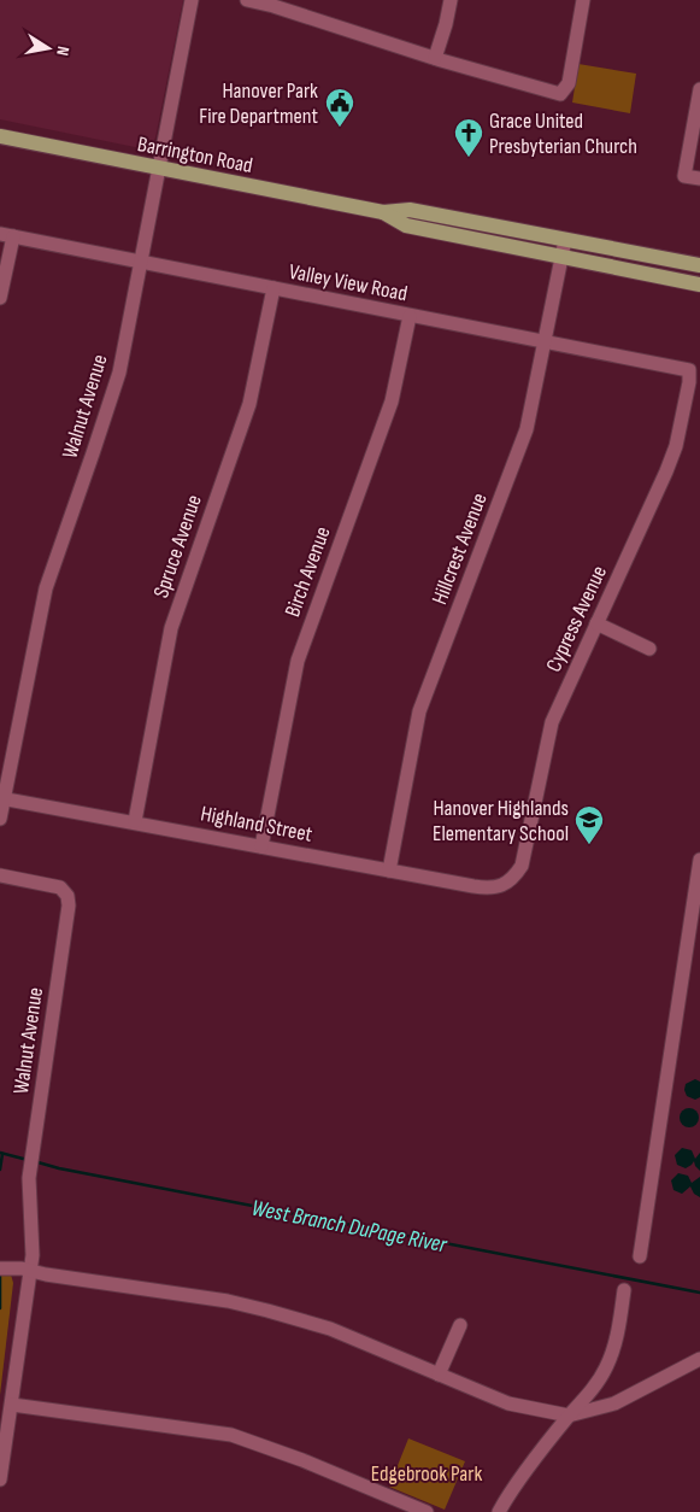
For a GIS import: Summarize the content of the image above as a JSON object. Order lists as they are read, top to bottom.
{
  "streets": {
    "main road": ["Barrington Road"],
    "street": [
      "Valley View Road",
      "Walnut Avenue",
      "Spruce Avenue",
      "Hillcrest Avenue",
      "Birch Avenue",
      "Cypress Avenue",
      "Highland Street"
    ]
  },
  "crossings": [
    ["Barrington Road", "Walnut Avenue"],
    ["Barrington Road", "Hillcrest Avenue"],
    ["Valley View Road", "Walnut Avenue"],
    ["Valley View Road", "Spruce Avenue"],
    ["Valley View Road", "Hillcrest Avenue"],
    ["Valley View Road", "Birch Avenue"],
    ["Valley View Road", "Cypress Avenue"],
    ["Walnut Avenue", "Highland Street"],
    ["Spruce Avenue", "Highland Street"],
    ["Hillcrest Avenue", "Highland Street"],
    ["Birch Avenue", "Highland Street"],
    ["Cypress Avenue", "Highland Street"]
  ],
  "water": ["West Branch DuPage River"],
  "parks": ["Edgebrook Park"],
  "places": {
    "public building": ["Hanover Park Fire Department"],
    "church": ["Grace United Presbyterian Church"],
    "school or university": ["Hanover Highlands Elementary School"]
  },
  "north": "right"
}
